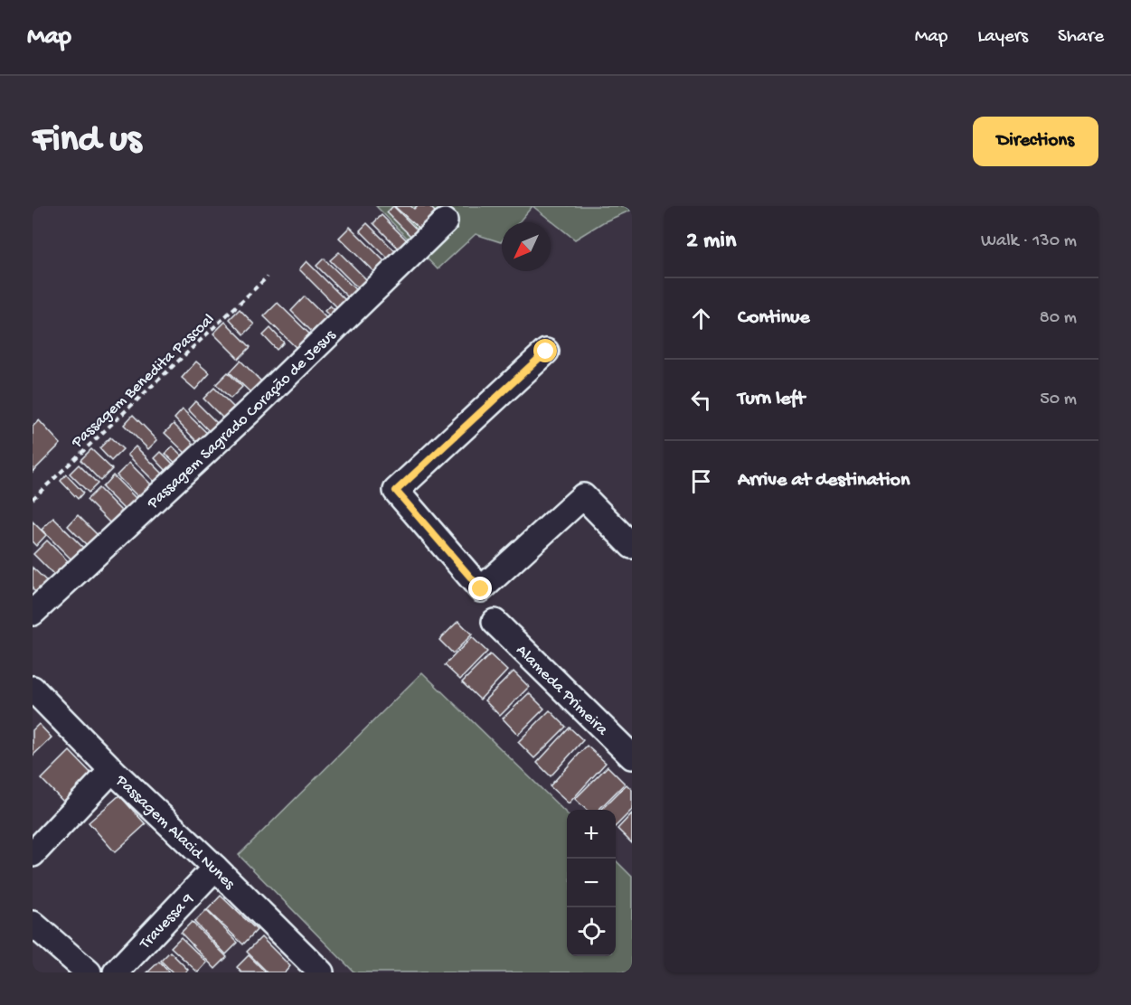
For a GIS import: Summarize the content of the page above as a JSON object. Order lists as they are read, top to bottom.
{
  "streets": {
    "street": [
      "Passagem Sagrado Coração de Jesus",
      "Alameda Primeira",
      "Passagem Alacid Nunes",
      "Travessa 9"
    ],
    "path": ["Passagem Benedita Pascoal"]
  },
  "crossings": [
    ["Passagem Alacid Nunes", "Travessa 9"]
  ],
  "north": "bottom left",
  "page": {
    "header": "Map",
    "nav": ["Map", "Layers", "Share"],
    "buttons": "Directions",
    "title": "Find us",
    "heading": ["2 min", "Walk · 130 m"],
    "list": [
      ["Continue", "80 m"],
      ["Turn left", "50 m"],
      "Arrive at destination"
    ],
    "map_buttons": ["+", "−"]
  }
}
